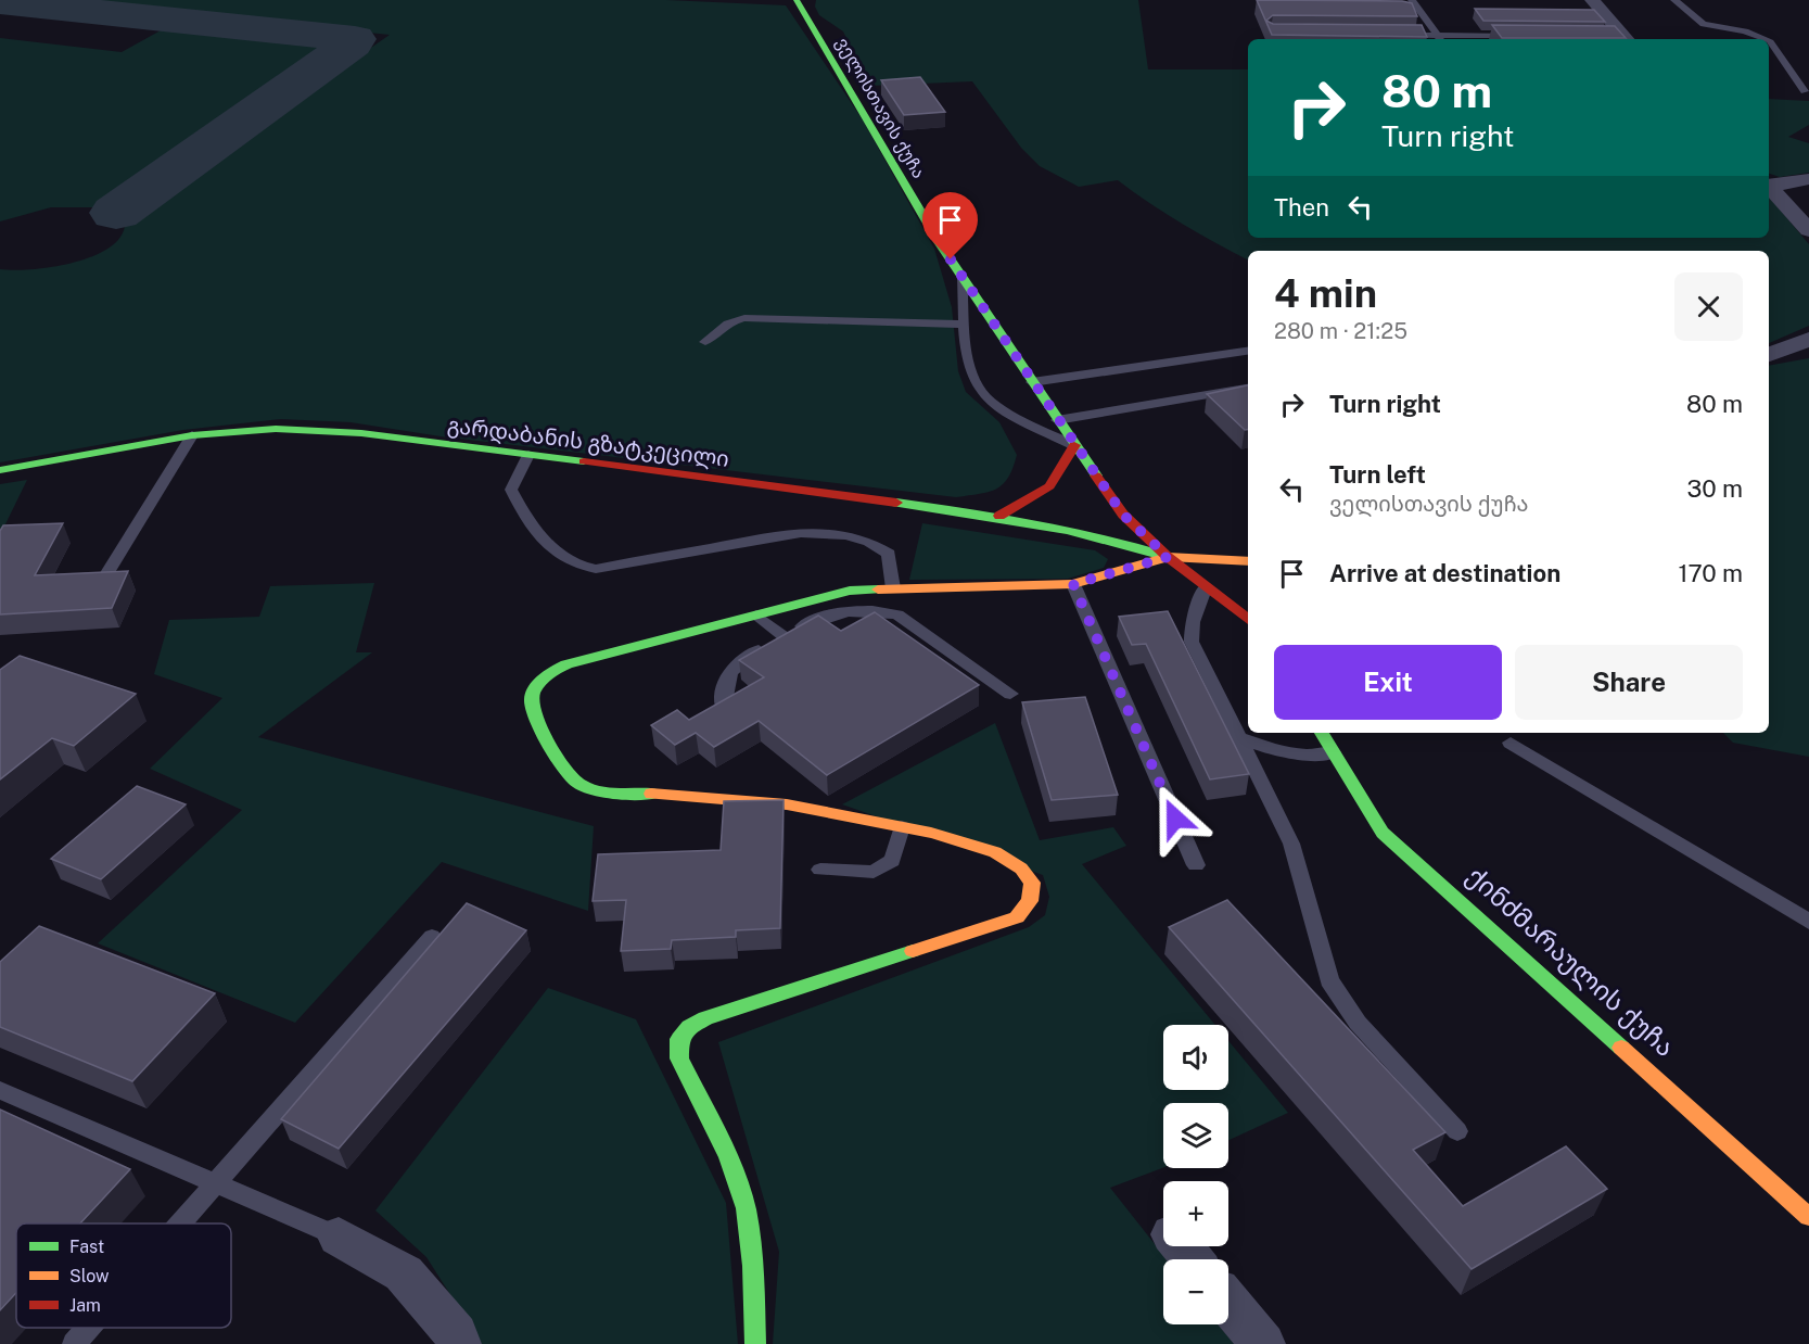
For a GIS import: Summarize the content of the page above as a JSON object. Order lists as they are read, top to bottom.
{
  "streets": {
    "street": ["ველისთავის ქუჩა", "გარდაბანის გზატკეცილი", "ქინძმარაულის ქუჩა"]
  },
  "crossings": [
    ["ველისთავის ქუჩა", "გარდაბანის გზატკეცილი"]
  ],
  "legend": ["Fast", "Slow", "Jam"],
  "page": {
    "turn": ["80 m", "Turn right"],
    "then": "Then",
    "heading": ["4 min", "280 m · 21:25"],
    "list": [
      {
        "name": "Turn right",
        "value": "80 m"
      },
      {
        "name": "Turn left",
        "note": "ველისთავის ქუჩა",
        "value": "30 m"
      },
      {
        "name": "Arrive at destination",
        "value": "170 m"
      }
    ],
    "buttons": ["Exit", "Share"],
    "map_buttons": ["+", "−"]
  }
}
